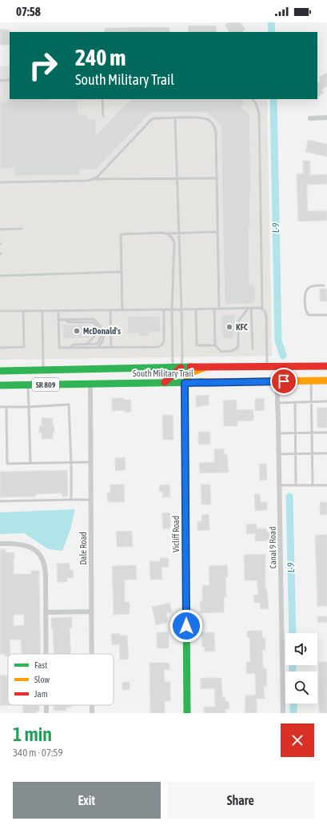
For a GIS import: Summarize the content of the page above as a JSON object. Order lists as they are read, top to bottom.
{
  "streets": {
    "main road": ["South Military Trail", "SR 809", "Vicliff Road"],
    "street": ["Canal 9 Road", "Dale Road"]
  },
  "crossings": [
    ["South Military Trail", "Vicliff Road"],
    ["South Military Trail", "Canal 9 Road"],
    ["South Military Trail", "Dale Road"]
  ],
  "water": ["L-9"],
  "places": ["KFC", "McDonald's"],
  "legend": ["Fast", "Slow", "Jam"],
  "page": {
    "status": "07:58",
    "turn": ["240 m", "South Military Trail"],
    "heading": ["1 min", "340 m · 07:59"],
    "buttons": ["Exit", "Share"]
  }
}
